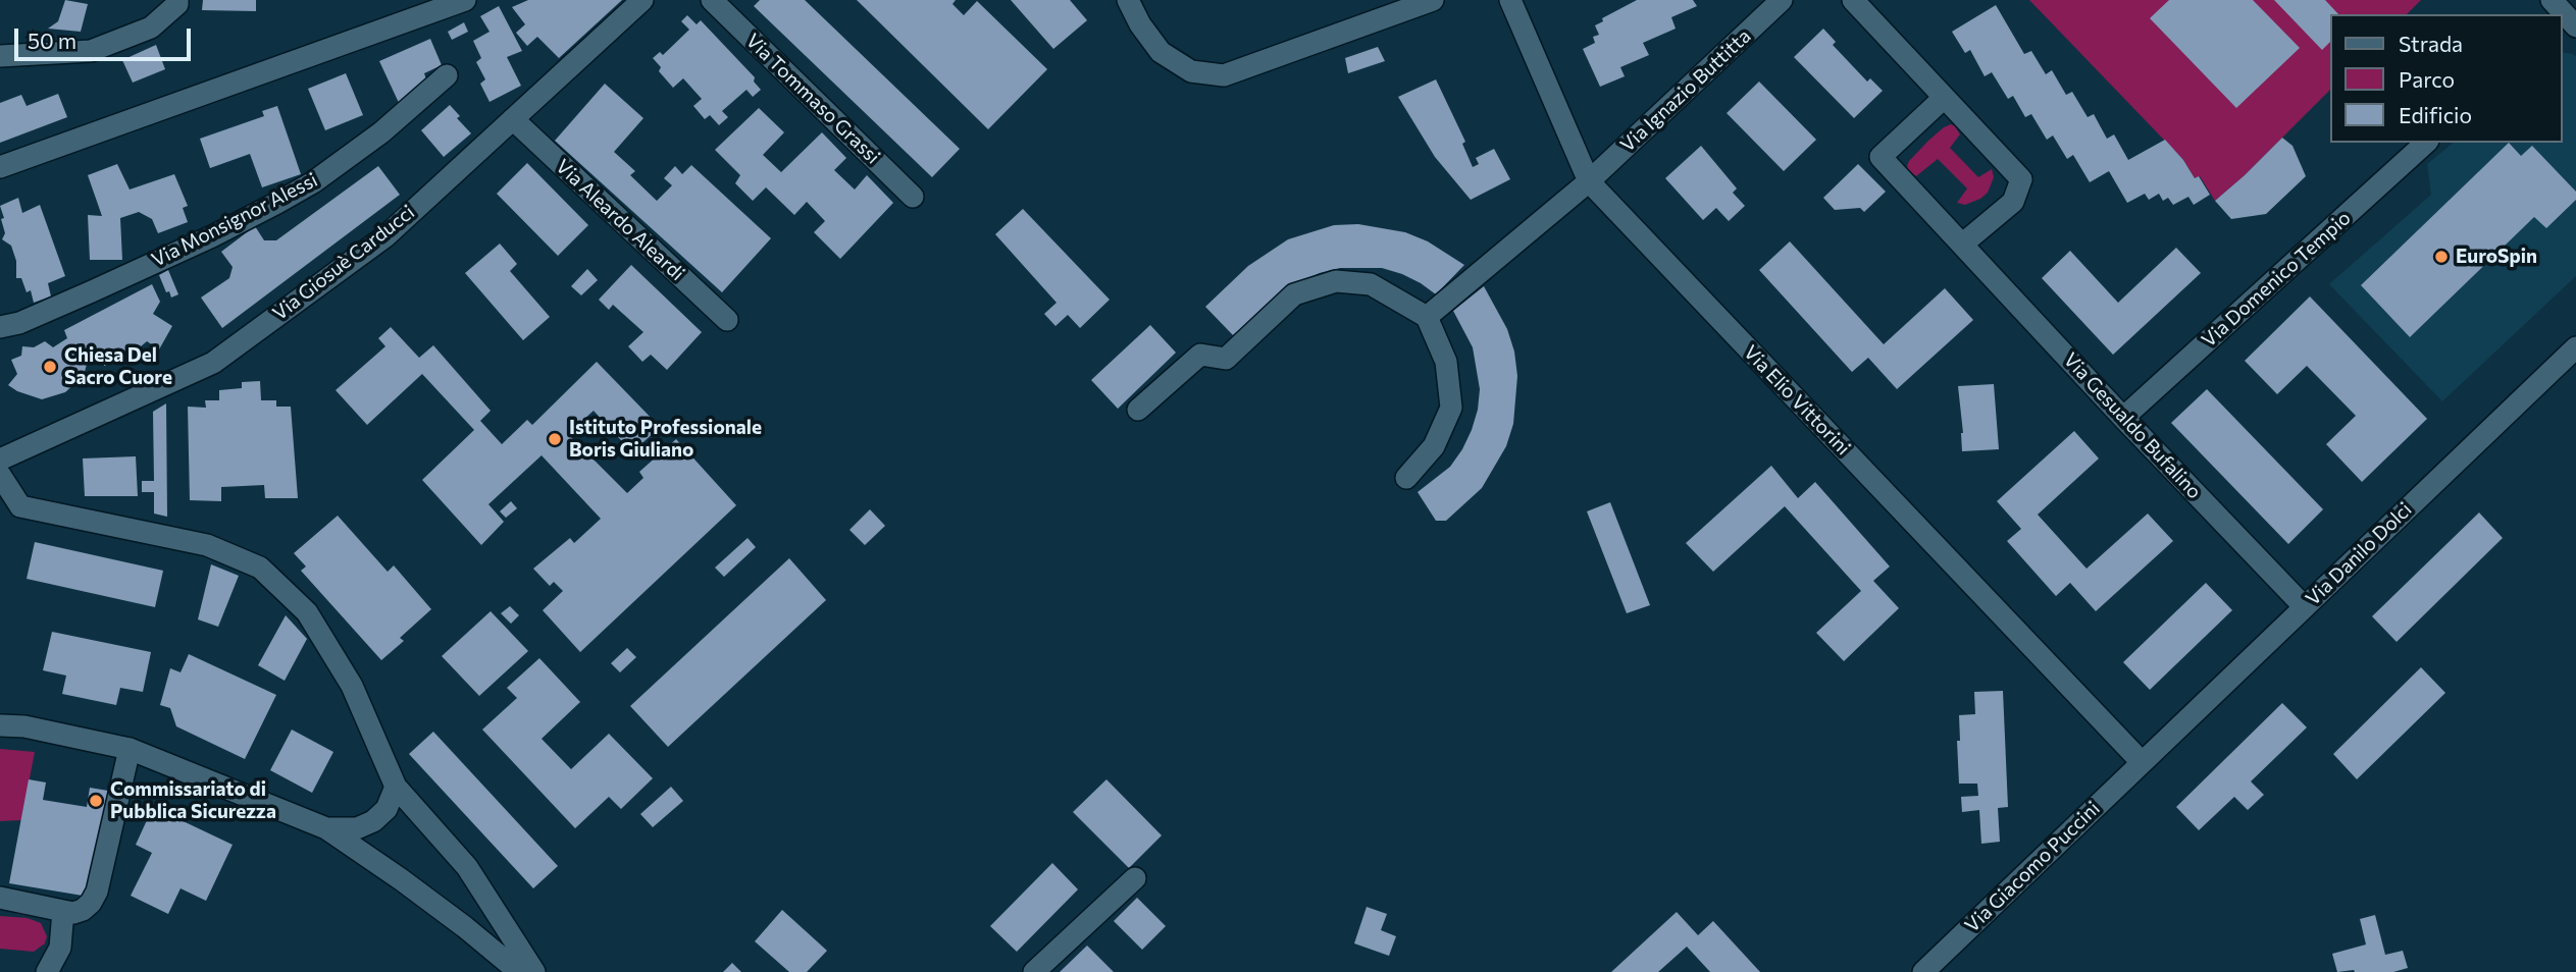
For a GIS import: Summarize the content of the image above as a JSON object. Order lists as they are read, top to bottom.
{
  "streets": {
    "street": [
      "Via Ignazio Buttitta",
      "Via Tommaso Grassi",
      "Via Monsignor Alessi",
      "Via Aleardo Aleardi",
      "Via Giosuè Carducci",
      "Via Domenico Tempio",
      "Via Elio Vittorini",
      "Via Gesualdo Bufalino",
      "Via Danilo Dolci",
      "Via Giacomo Puccini"
    ]
  },
  "crossings": [
    ["Via Ignazio Buttitta", "Via Elio Vittorini"],
    ["Via Aleardo Aleardi", "Via Giosuè Carducci"],
    ["Via Domenico Tempio", "Via Gesualdo Bufalino"],
    ["Via Elio Vittorini", "Via Danilo Dolci"],
    ["Via Elio Vittorini", "Via Giacomo Puccini"],
    ["Via Gesualdo Bufalino", "Via Danilo Dolci"],
    ["Via Danilo Dolci", "Via Giacomo Puccini"]
  ],
  "places": [
    "EuroSpin",
    "Chiesa Del Sacro Cuore",
    "Istituto Professionale Boris Giuliano",
    "Commissariato di Pubblica Sicurezza"
  ],
  "legend": ["Strada", "Parco", "Edificio"],
  "scale_bar": "50 m"
}
